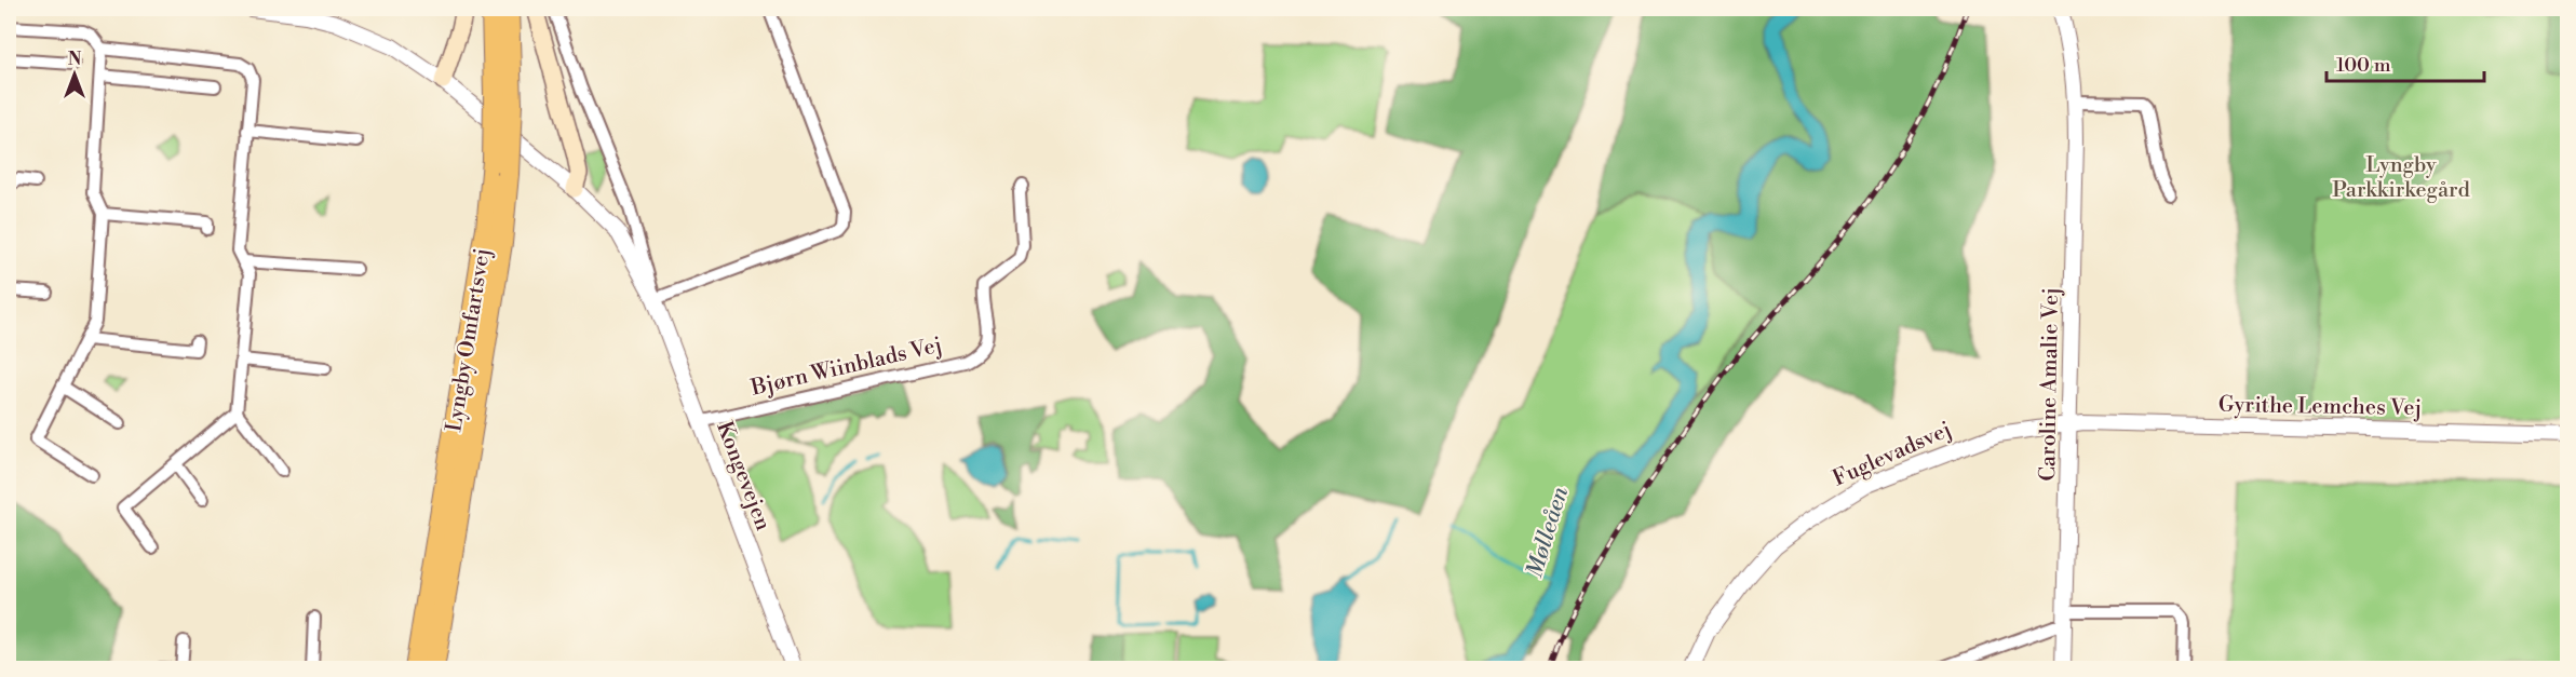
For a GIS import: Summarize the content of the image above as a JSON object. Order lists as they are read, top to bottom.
{
  "streets": {
    "highway": ["Lyngby Omfartsvej"],
    "street": [
      "Bjørn Wiinblads Vej",
      "Caroline Amalie Vej",
      "Gyrithe Lemches Vej",
      "Fuglevadsvej",
      "Kongevejen"
    ]
  },
  "crossings": [
    ["Bjørn Wiinblads Vej", "Kongevejen"],
    ["Caroline Amalie Vej", "Gyrithe Lemches Vej"],
    ["Caroline Amalie Vej", "Fuglevadsvej"],
    ["Gyrithe Lemches Vej", "Fuglevadsvej"]
  ],
  "water": ["Mølleåen"],
  "parks": ["Lyngby Parkkirkegård"],
  "scale_bar": "100 m",
  "north": "top"
}
